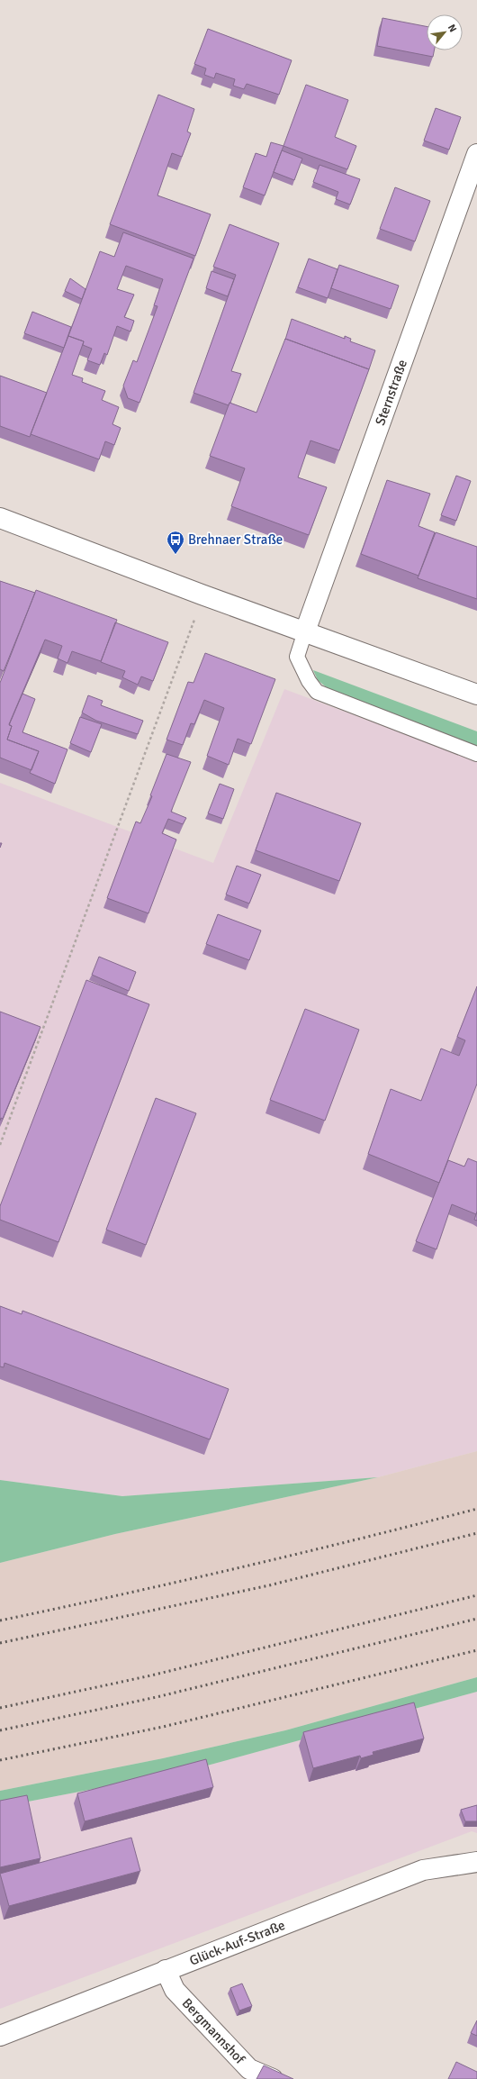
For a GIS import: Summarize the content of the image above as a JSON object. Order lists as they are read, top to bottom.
{
  "streets": {
    "street": ["Sternstraße", "Glück-Auf-Straße", "Bergmannshof"]
  },
  "crossings": [
    ["Glück-Auf-Straße", "Bergmannshof"]
  ],
  "places": {
    "bus stop": ["Brehnaer Straße"]
  },
  "north": "top right"
}
